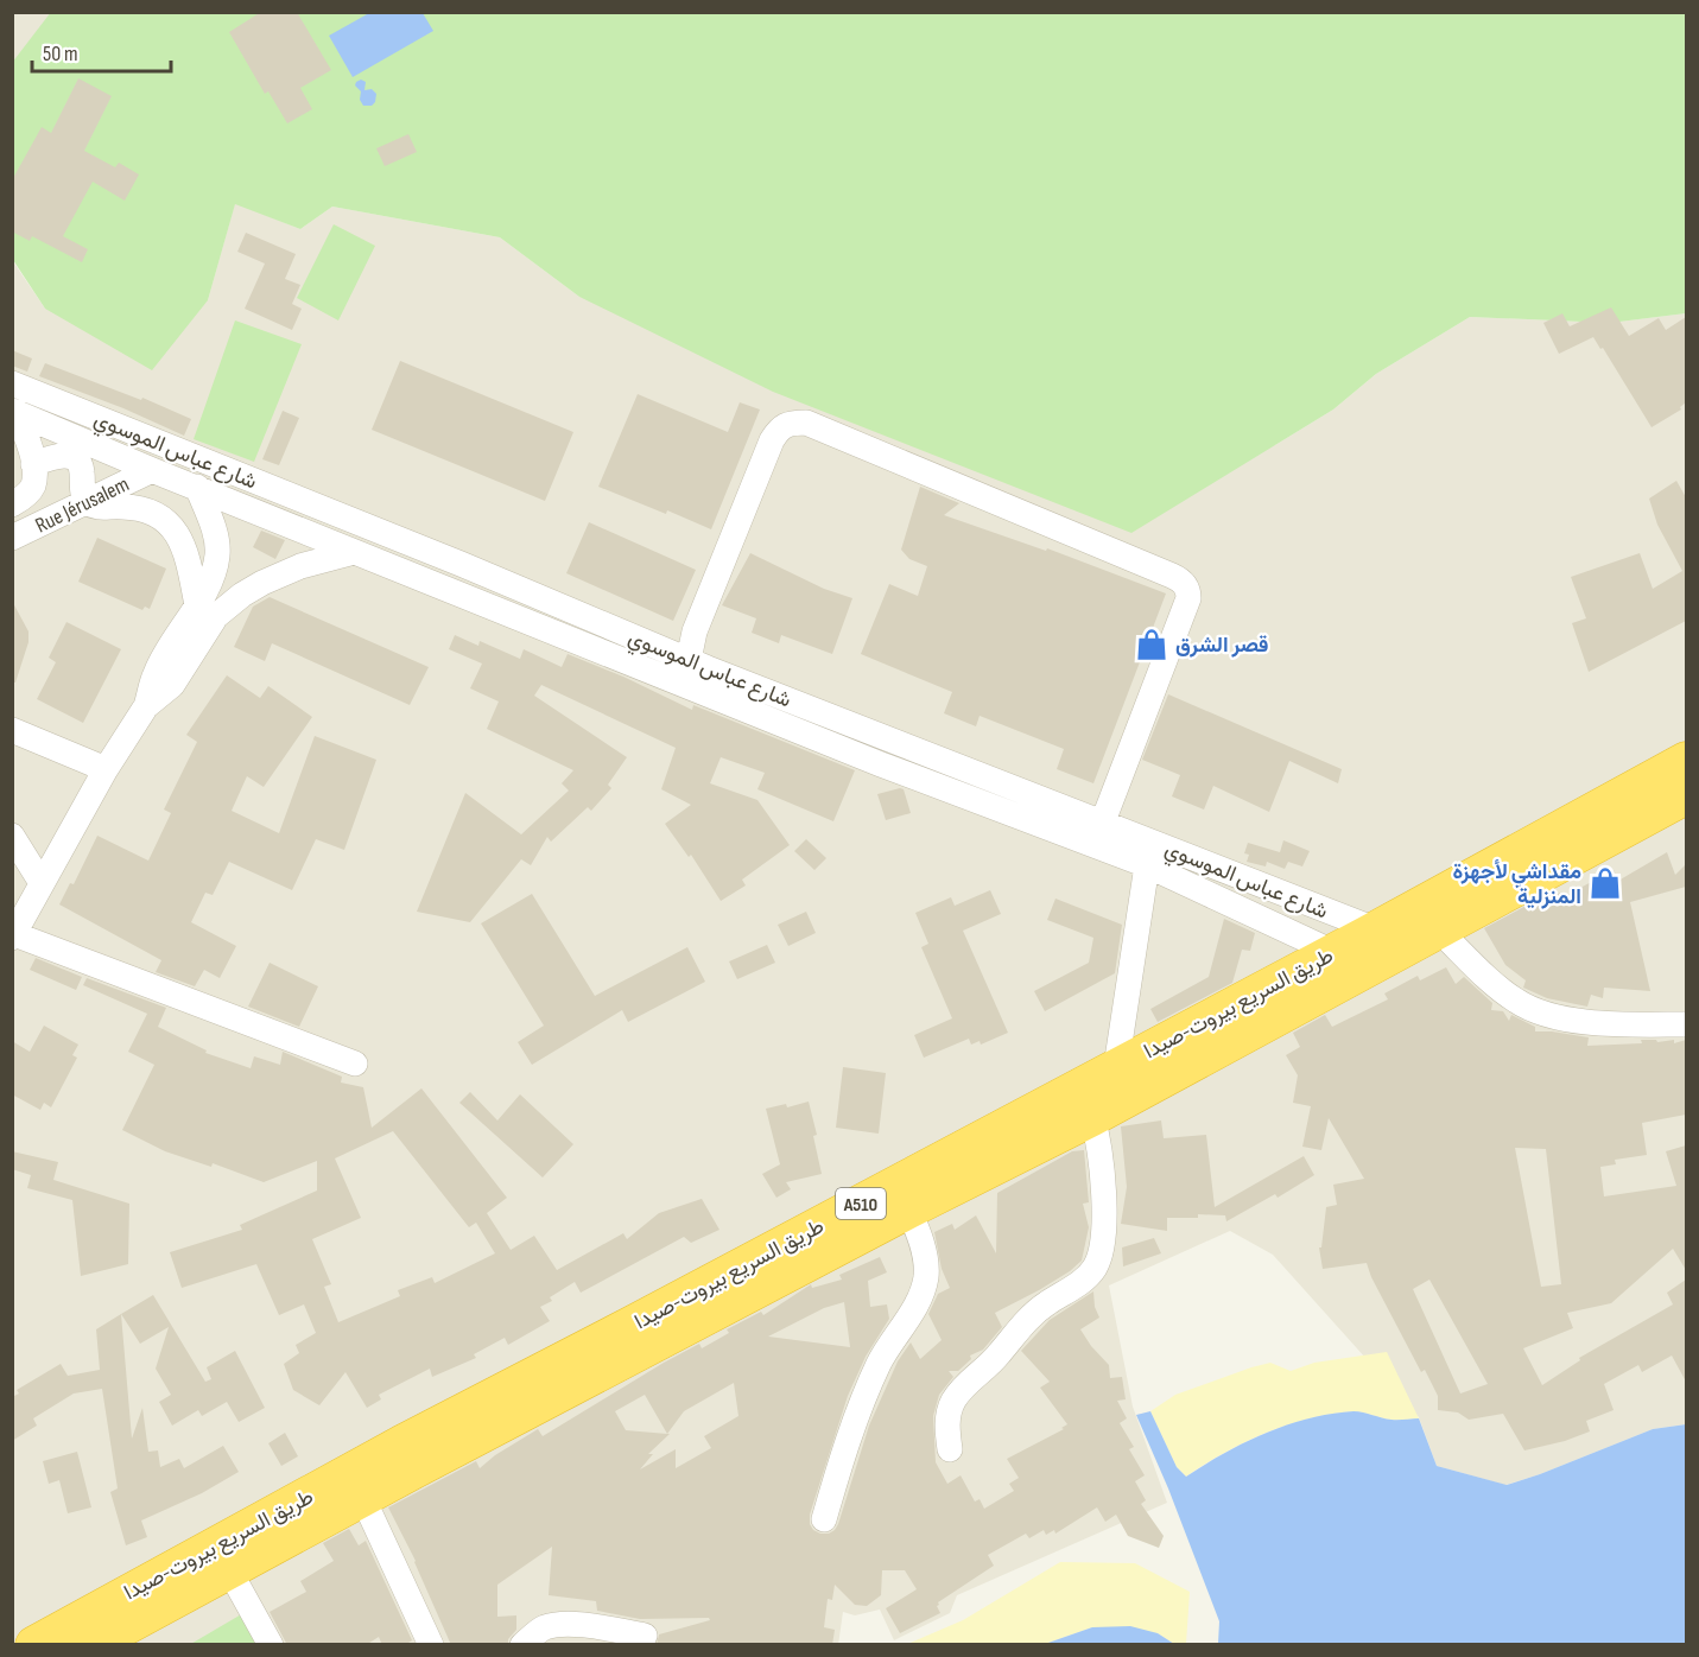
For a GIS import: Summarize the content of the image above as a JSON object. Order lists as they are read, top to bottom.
{
  "streets": {
    "highway": ["طريق السريع بيروت-صيدا", "A510"],
    "street": ["شارع عباس الموسوي", "Rue Jérusalem"]
  },
  "crossings": [
    ["شارع عباس الموسوي", "Rue Jérusalem"],
    ["شارع عباس الموسوي", "طريق السريع بيروت-صيدا"]
  ],
  "places": {
    "shop": ["قصر الشرق", "مقداشي لأجهزة المنزلية"]
  },
  "scale_bar": "50 m"
}
